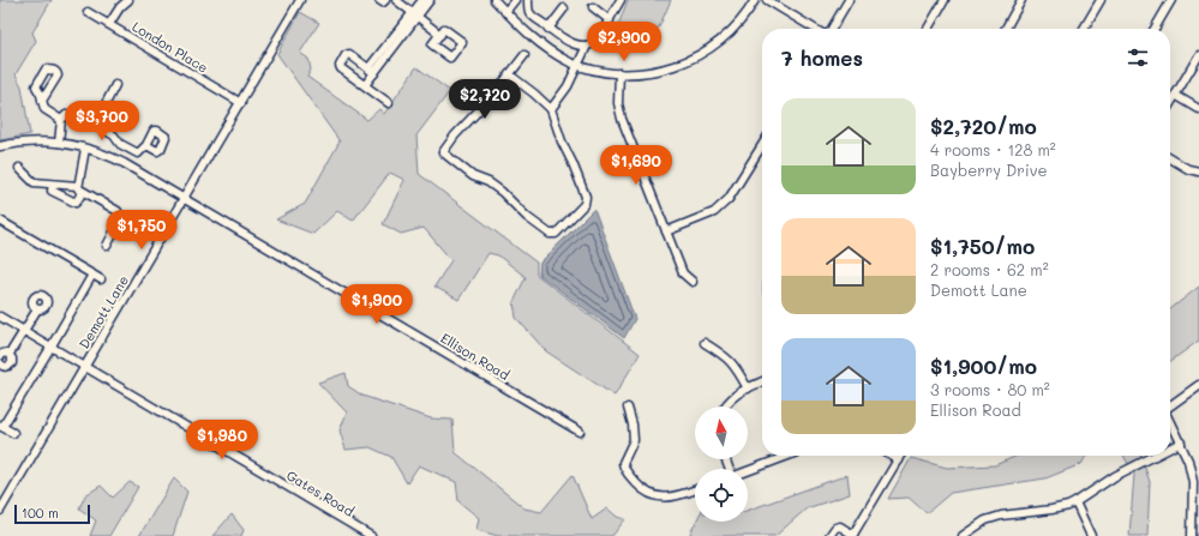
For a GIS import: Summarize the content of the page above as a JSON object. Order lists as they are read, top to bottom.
{
  "streets": {
    "street": [
      "London Place",
      "Demott Lane",
      "Ellison Road",
      "Gates Road"
    ]
  },
  "crossings": [
    ["London Place", "Demott Lane"],
    ["Demott Lane", "Ellison Road"],
    ["Demott Lane", "Gates Road"]
  ],
  "scale_bar": "100 m",
  "north": "top",
  "page": {
    "price": [
      "$2,900",
      "$2,720",
      "$3,700",
      "$1,690",
      "$1,750",
      "$1,900",
      "$1,980"
    ],
    "heading": "7 homes",
    "list": [
      {
        "name": "$2,720/mo",
        "note": "4 rooms · 128 m² · Bayberry Drive"
      },
      {
        "name": "$1,750/mo",
        "note": "2 rooms · 62 m² · Demott Lane"
      },
      {
        "name": "$1,900/mo",
        "note": "3 rooms · 80 m² · Ellison Road"
      }
    ],
    "scale": "100 m"
  }
}
